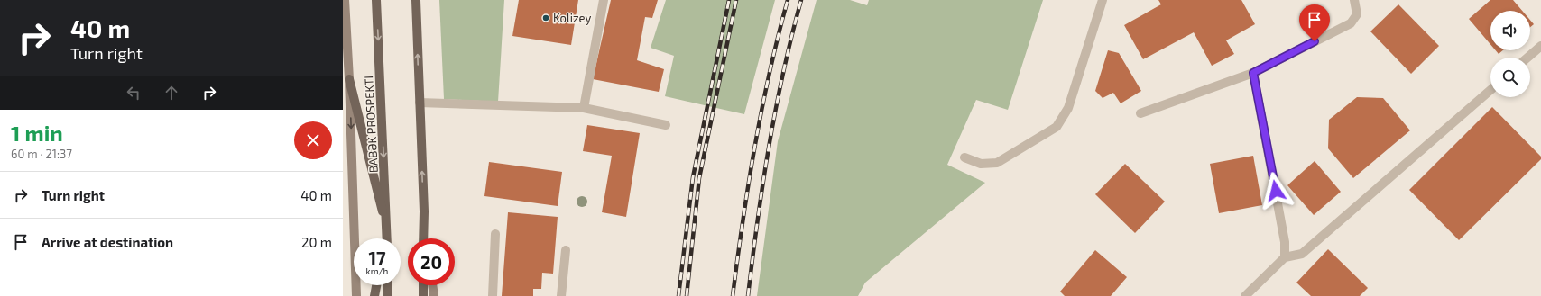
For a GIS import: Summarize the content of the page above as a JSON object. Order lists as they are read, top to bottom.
{
  "streets": {
    "main road": ["BABƏK PROSPEKTI"]
  },
  "places": ["Kolizey"],
  "page": {
    "turn": ["40 m", "Turn right"],
    "heading": ["1 min", "60 m · 21:37"],
    "list": [
      {
        "name": "Turn right",
        "value": "40 m"
      },
      {
        "name": "Arrive at destination",
        "value": "20 m"
      }
    ],
    "speed": "17 km/h",
    "limit": "20"
  }
}
